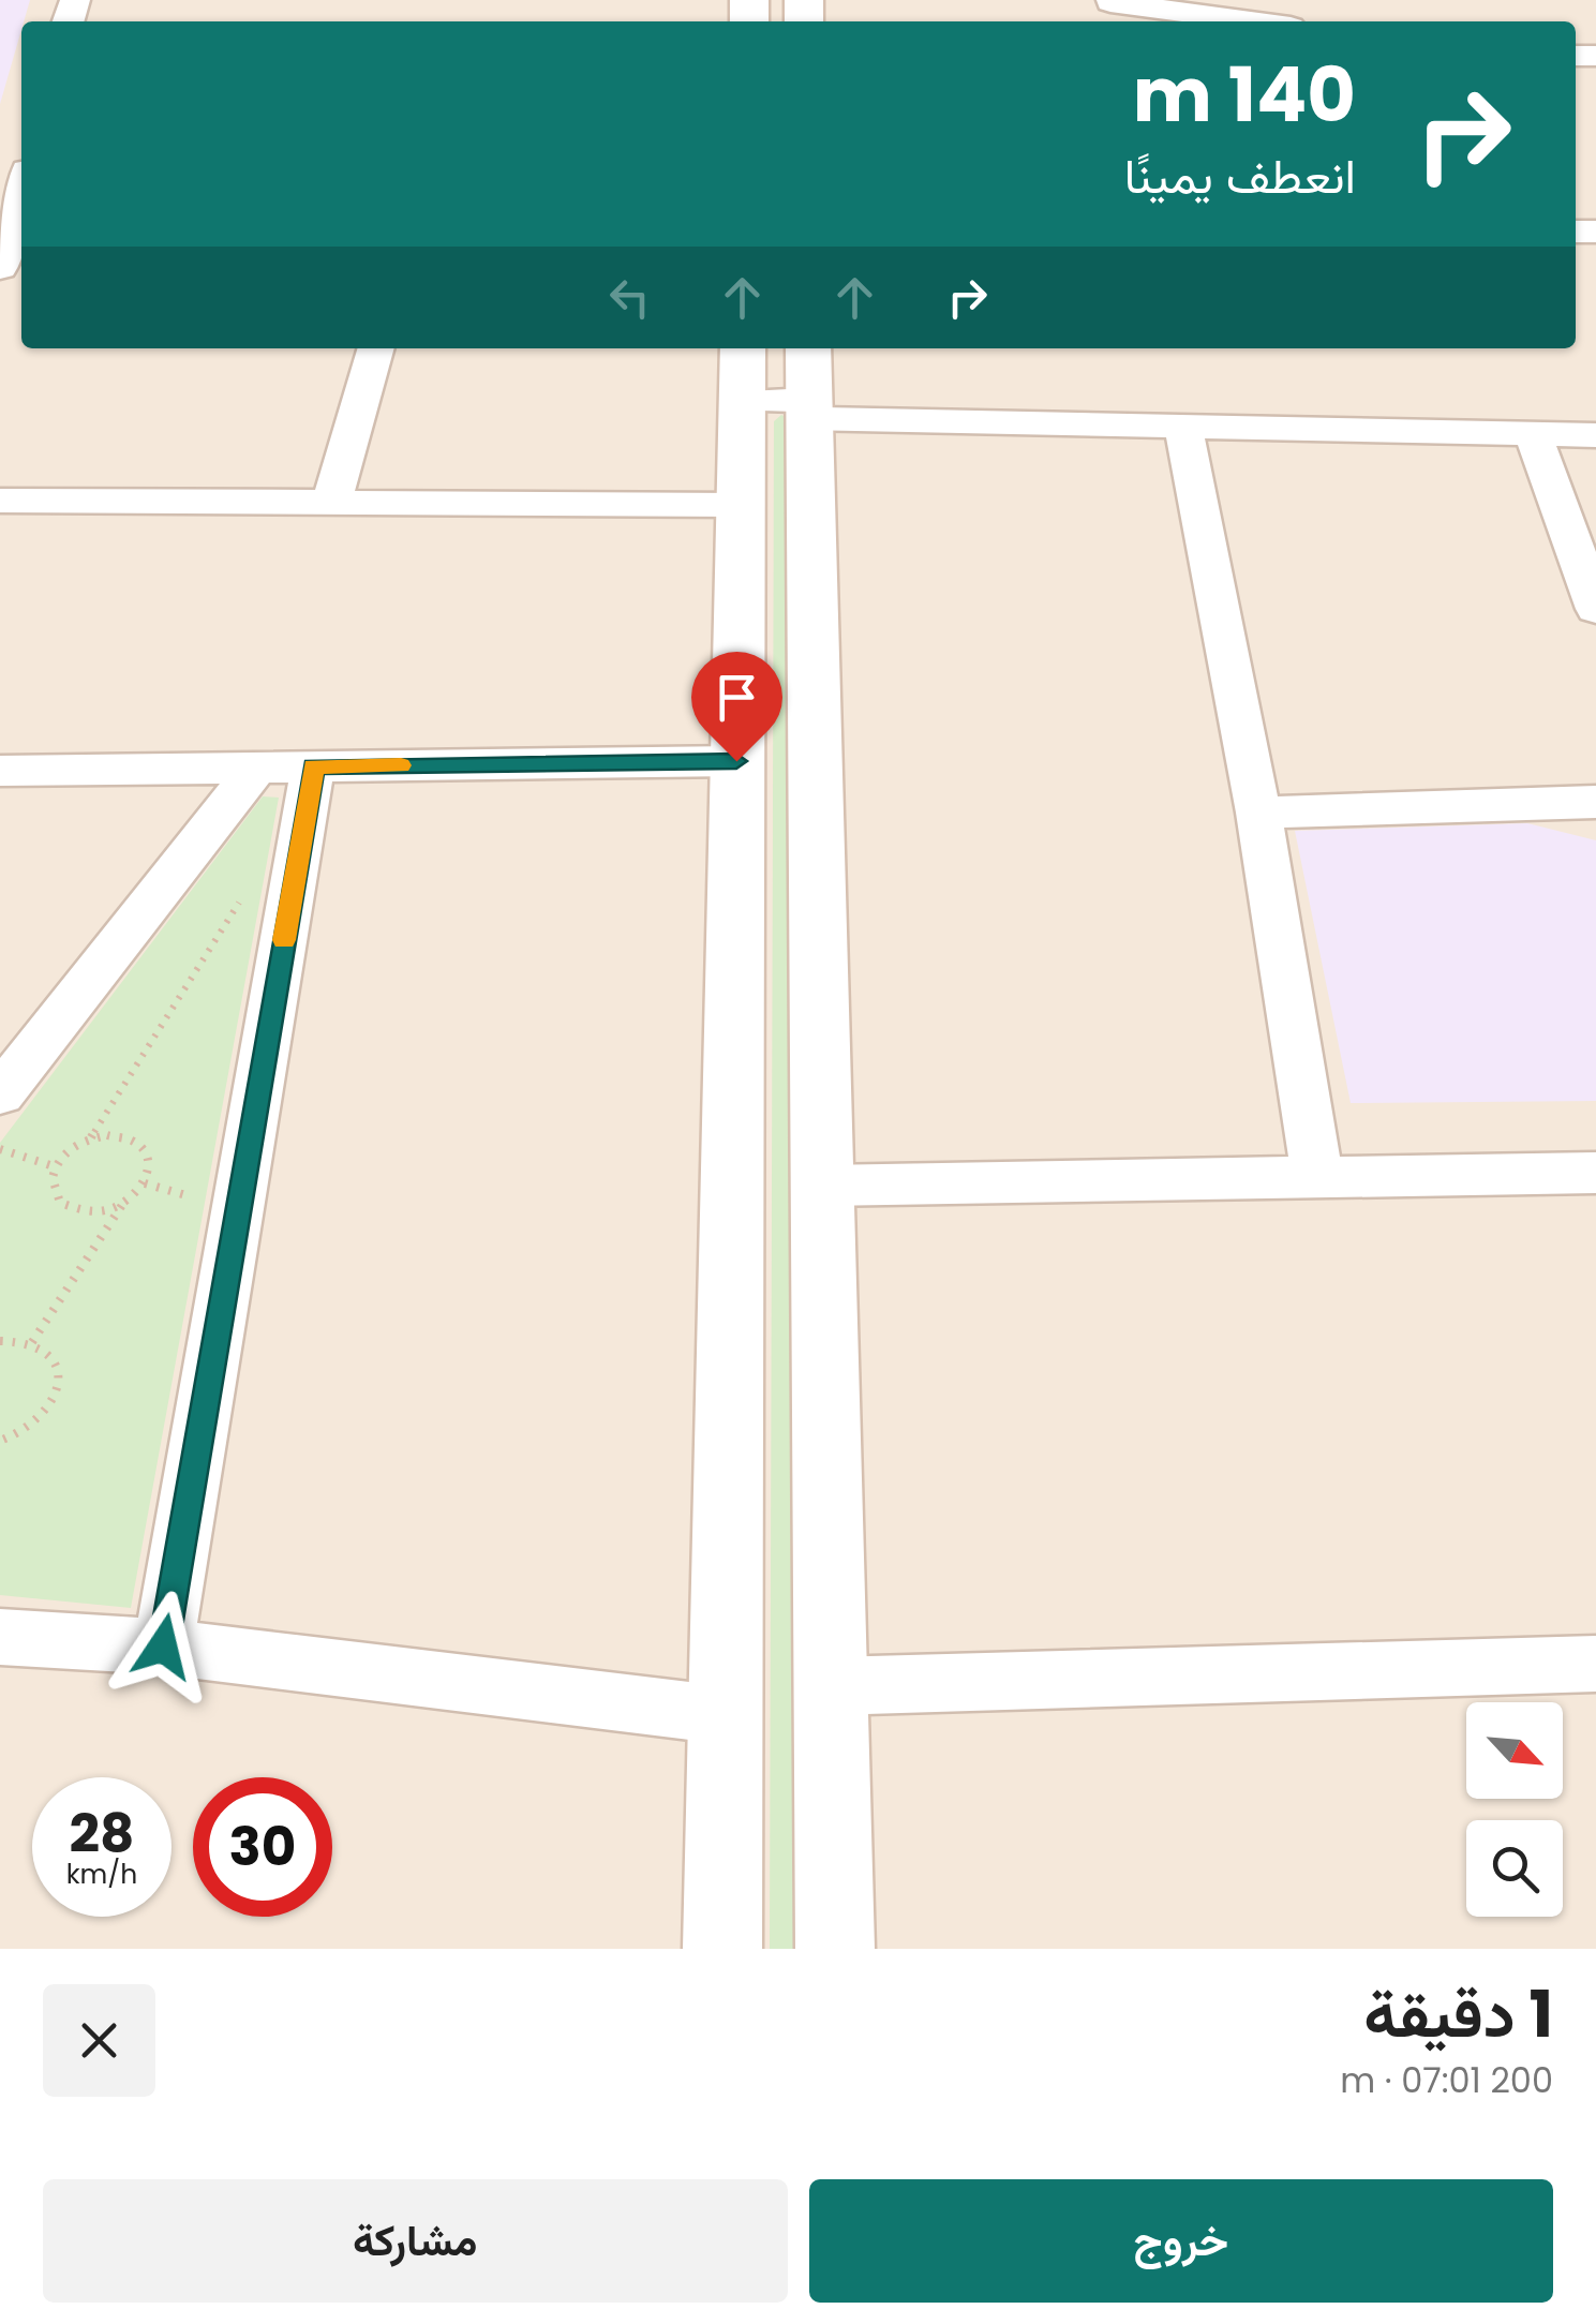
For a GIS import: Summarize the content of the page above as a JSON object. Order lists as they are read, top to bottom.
{
  "north": "bottom right",
  "page": {
    "turn": ["140 m", "انعطف يمينًا"],
    "speed": "28 km/h",
    "limit": "30",
    "heading": ["1 دقيقة", "200 m · 07:01"],
    "buttons": ["خروج", "مشاركة"]
  }
}
